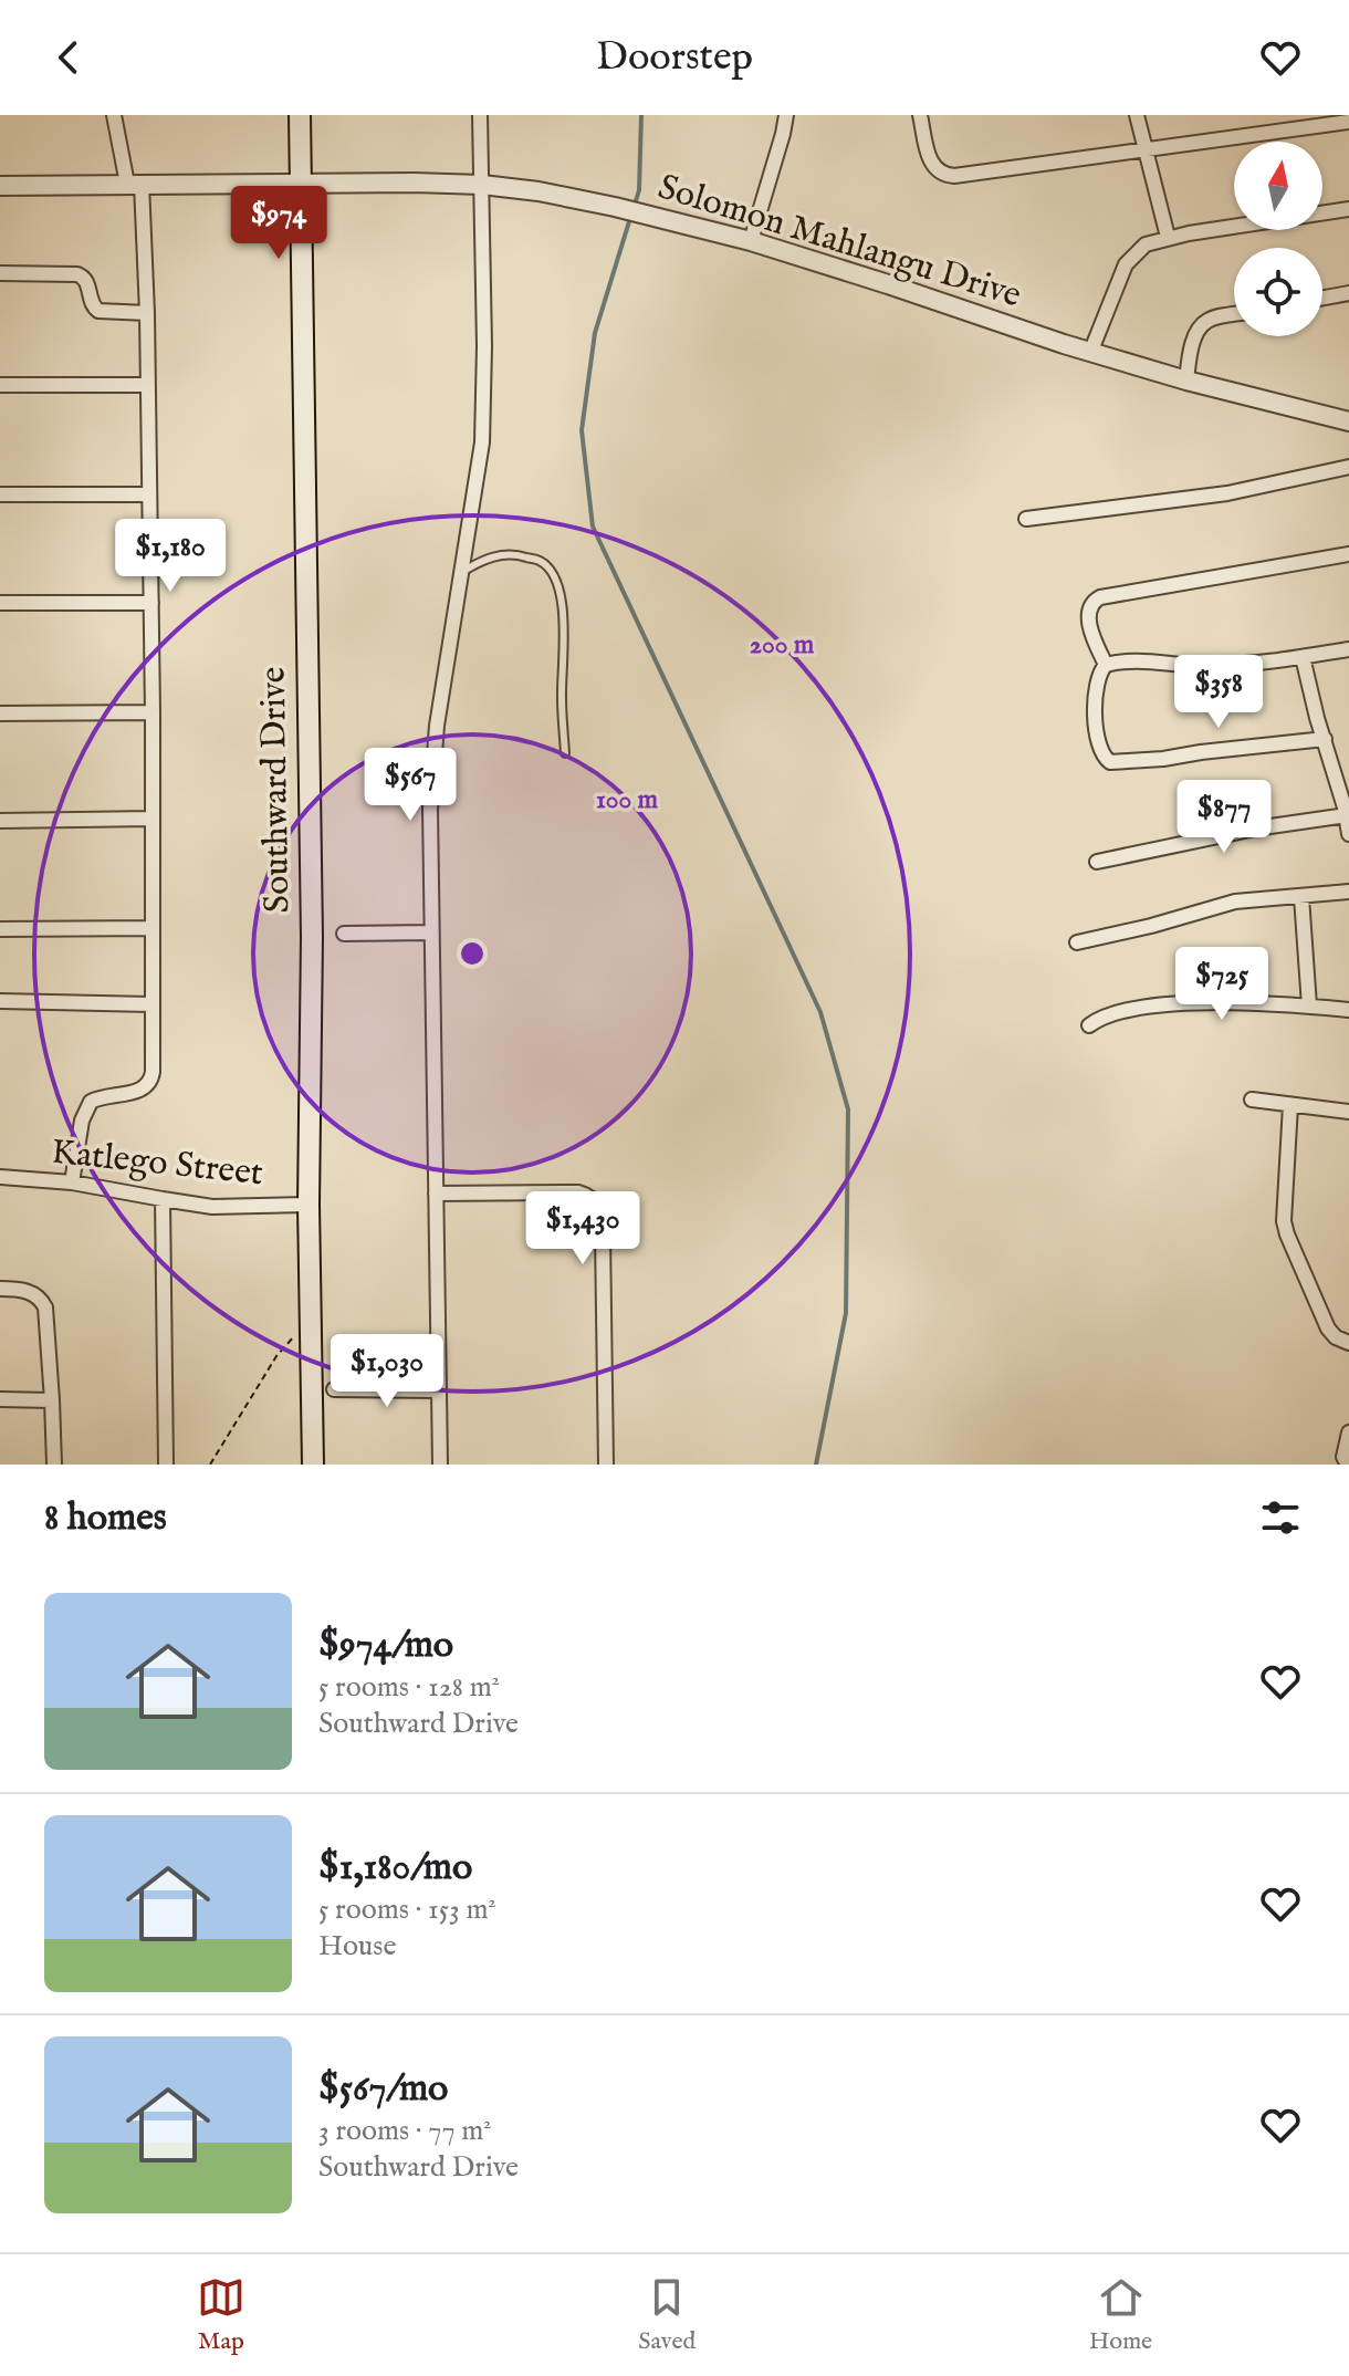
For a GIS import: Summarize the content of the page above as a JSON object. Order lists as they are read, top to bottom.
{
  "streets": {
    "main road": ["Southward Drive"],
    "street": ["Solomon Mahlangu Drive", "Katlego Street"]
  },
  "crossings": [
    ["Solomon Mahlangu Drive", "Southward Drive"],
    ["Southward Drive", "Katlego Street"]
  ],
  "north": "top",
  "page": {
    "header": "Doorstep",
    "price": [
      "$974",
      "$1,180",
      "$358",
      "$567",
      "$877",
      "$725",
      "$1,430",
      "$1,030"
    ],
    "heading": "8 homes",
    "list": [
      {
        "name": "$974/mo",
        "note": "5 rooms · 128 m² · Southward Drive"
      },
      {
        "name": "$1,180/mo",
        "note": "5 rooms · 153 m² · House"
      },
      {
        "name": "$567/mo",
        "note": "3 rooms · 77 m² · Southward Drive"
      }
    ],
    "tabs": ["Map", "Saved", "Home"]
  },
  "rings": ["200 m", "100 m"]
}
